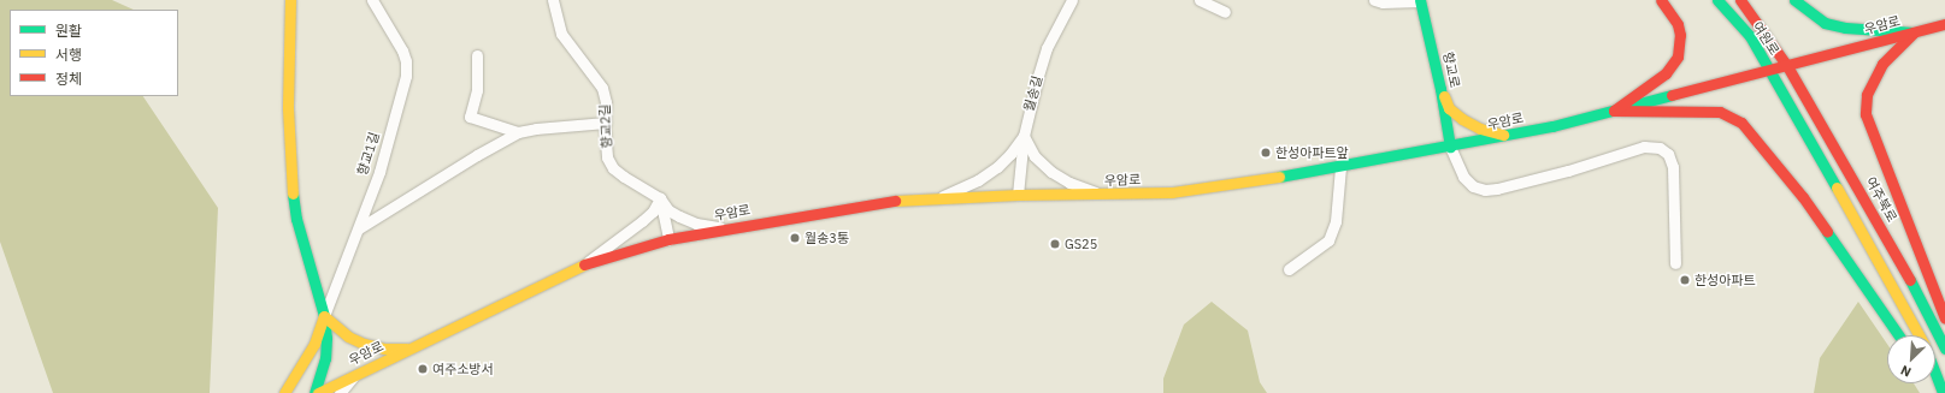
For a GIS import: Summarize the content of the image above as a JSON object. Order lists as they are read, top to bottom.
{
  "streets": {
    "main road": [
      "우암로",
      "여원로",
      "향교로",
      "향교1길",
      "여주북로"
    ],
    "street": ["월송길", "향교2길"]
  },
  "crossings": [
    ["우암로", "여원로"],
    ["우암로", "향교로"],
    ["우암로", "월송길"],
    ["우암로", "향교2길"],
    ["우암로", "여주북로"],
    ["여원로", "여주북로"]
  ],
  "places": [
    "한성아파트앞",
    "월송3통",
    "GS25",
    "한성아파트",
    "여주소방서"
  ],
  "legend": ["원활", "서행", "정체"],
  "north": "bottom left"
}
